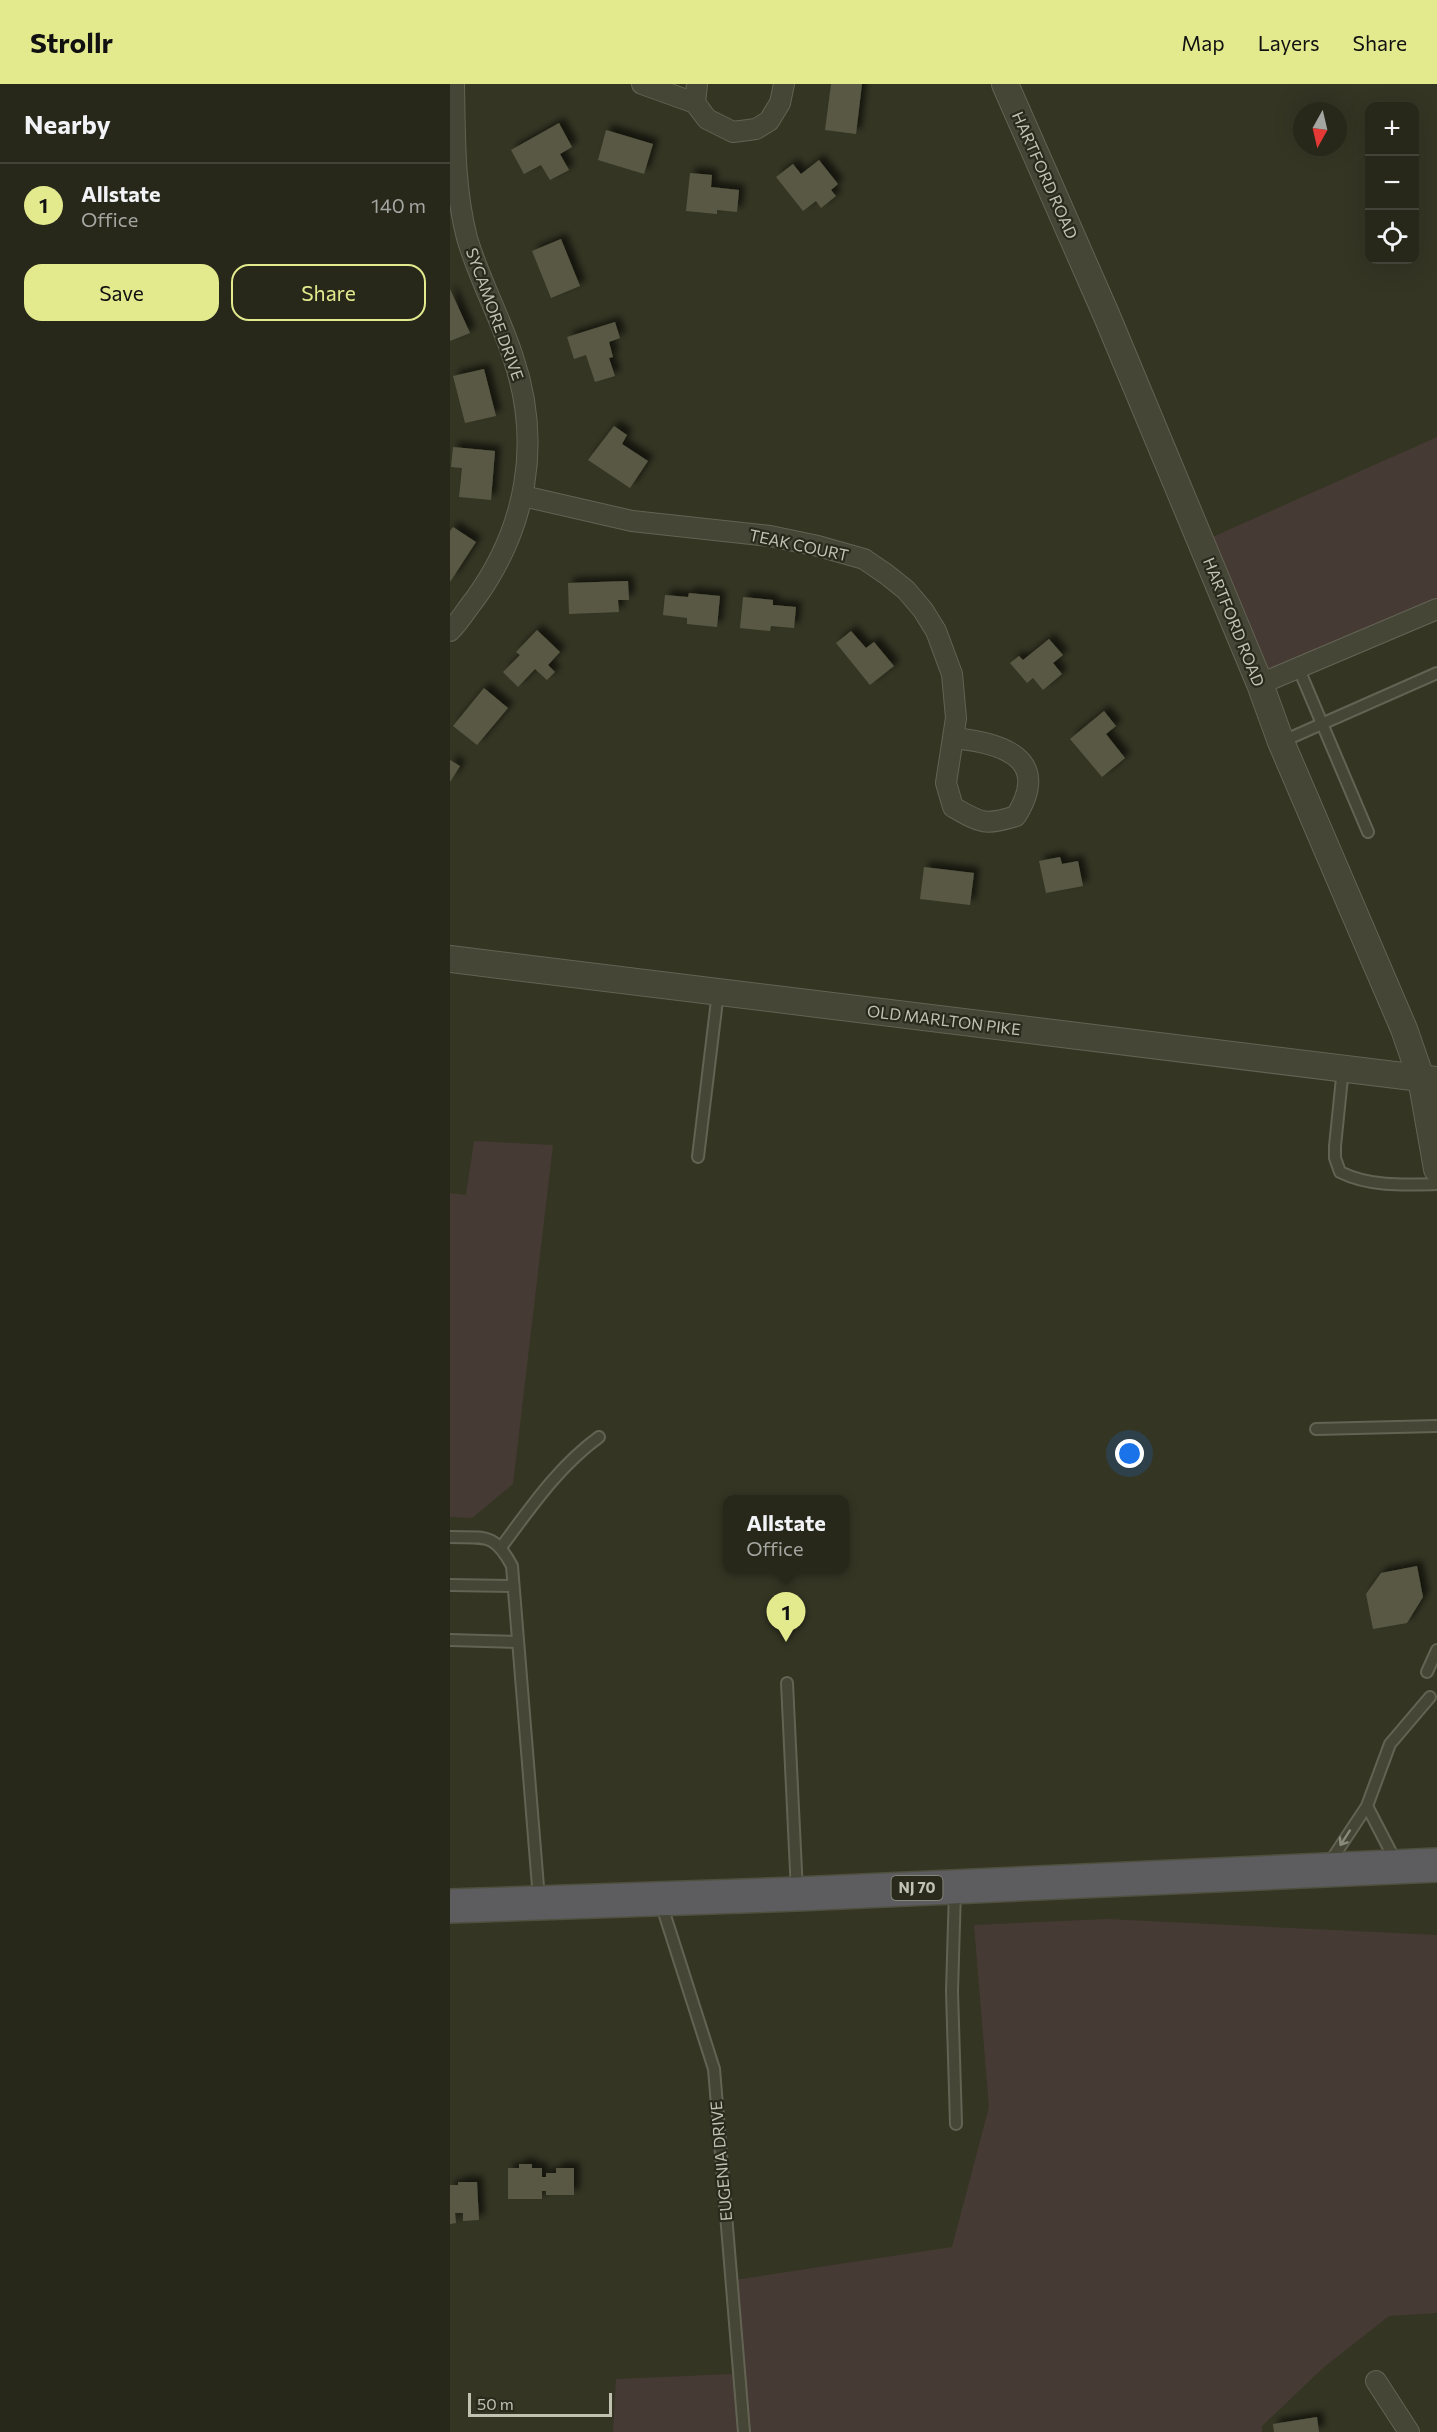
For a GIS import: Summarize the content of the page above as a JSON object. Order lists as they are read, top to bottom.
{
  "streets": {
    "highway": ["NJ 70"],
    "street": [
      "HARTFORD ROAD",
      "SYCAMORE DRIVE",
      "TEAK COURT",
      "OLD MARLTON PIKE"
    ],
    "lane": ["EUGENIA DRIVE"]
  },
  "crossings": [
    ["HARTFORD ROAD", "OLD MARLTON PIKE"],
    ["SYCAMORE DRIVE", "TEAK COURT"],
    ["NJ 70", "EUGENIA DRIVE"]
  ],
  "scale_bar": "50 m",
  "north": "bottom",
  "page": {
    "header": "Strollr",
    "nav": ["Map", "Layers", "Share"],
    "heading": "Nearby",
    "map_buttons": ["+", "−"],
    "list": [
      {
        "mark": "1",
        "name": "Allstate",
        "note": "Office",
        "value": "140 m"
      }
    ],
    "buttons": ["Save", "Share"],
    "popup": ["Allstate", "Office"],
    "pins": "1",
    "scale": "50 m"
  }
}
